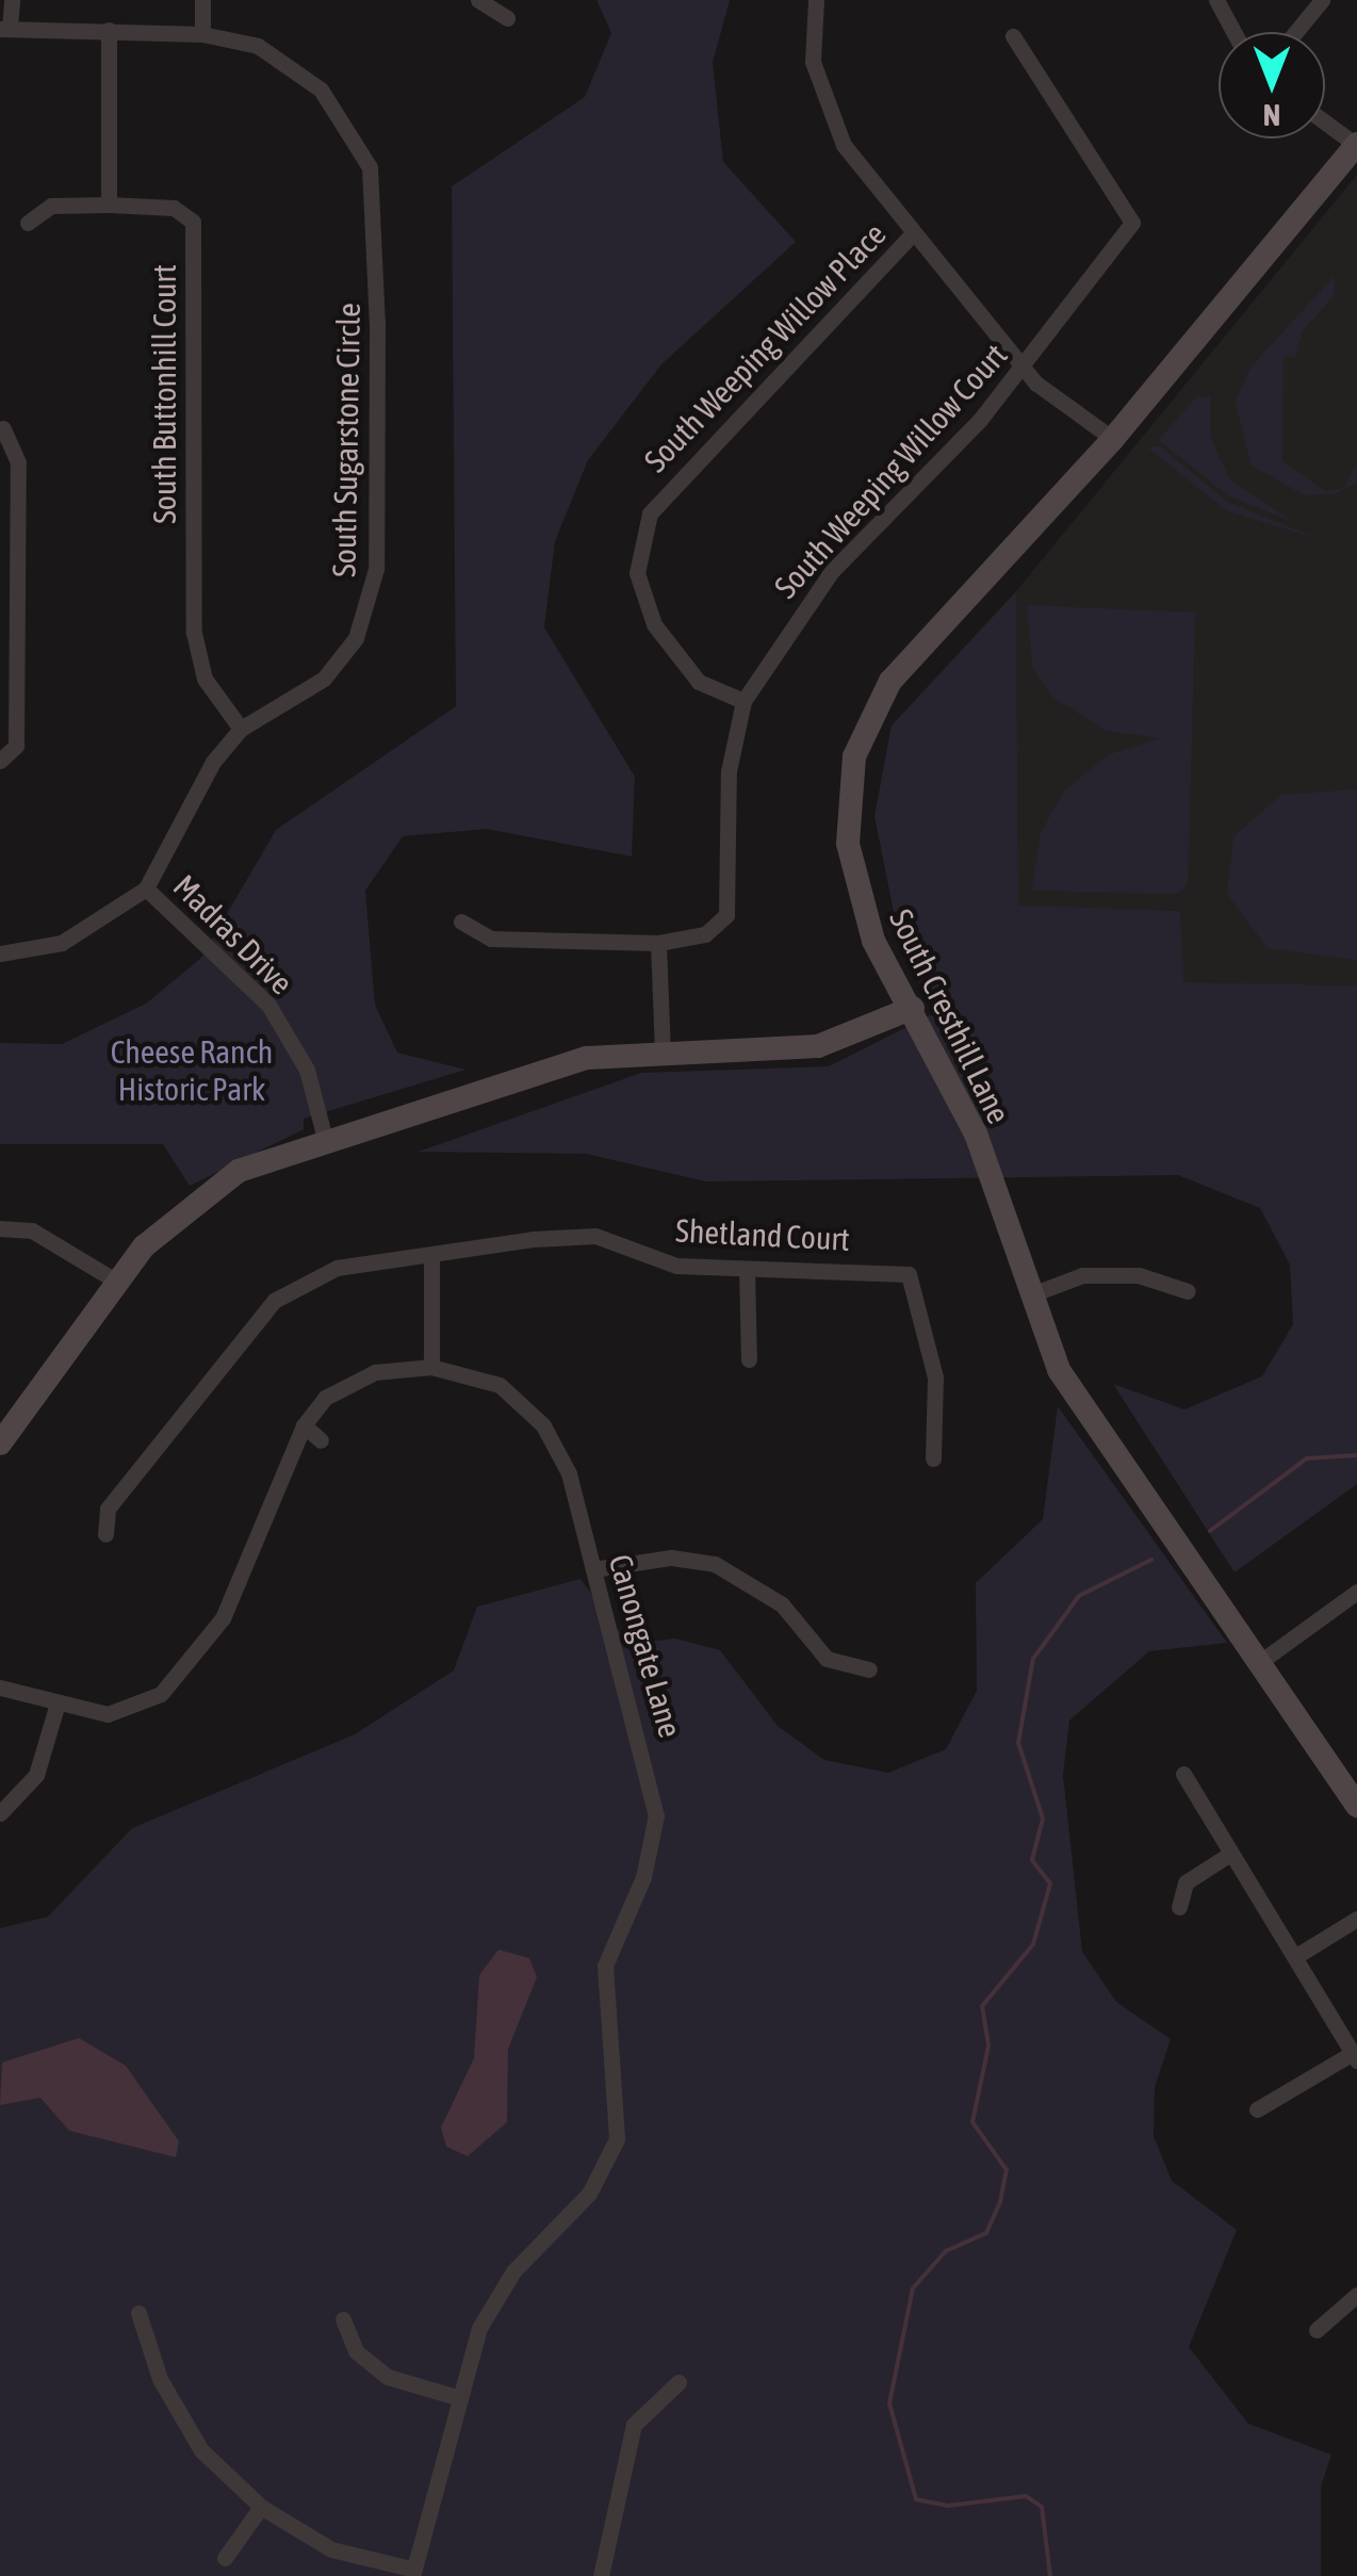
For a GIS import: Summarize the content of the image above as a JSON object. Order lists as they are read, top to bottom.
{
  "streets": {
    "street": [
      "South Weeping Willow Place",
      "South Buttonhill Court",
      "South Sugarstone Circle",
      "South Weeping Willow Court",
      "Madras Drive",
      "South Cresthill Lane",
      "Shetland Court",
      "Canongate Lane"
    ]
  },
  "crossings": [
    ["South Weeping Willow Place", "South Weeping Willow Court"],
    ["South Buttonhill Court", "South Sugarstone Circle"],
    ["South Sugarstone Circle", "Madras Drive"]
  ],
  "parks": ["Cheese Ranch Historic Park"],
  "north": "bottom"
}
